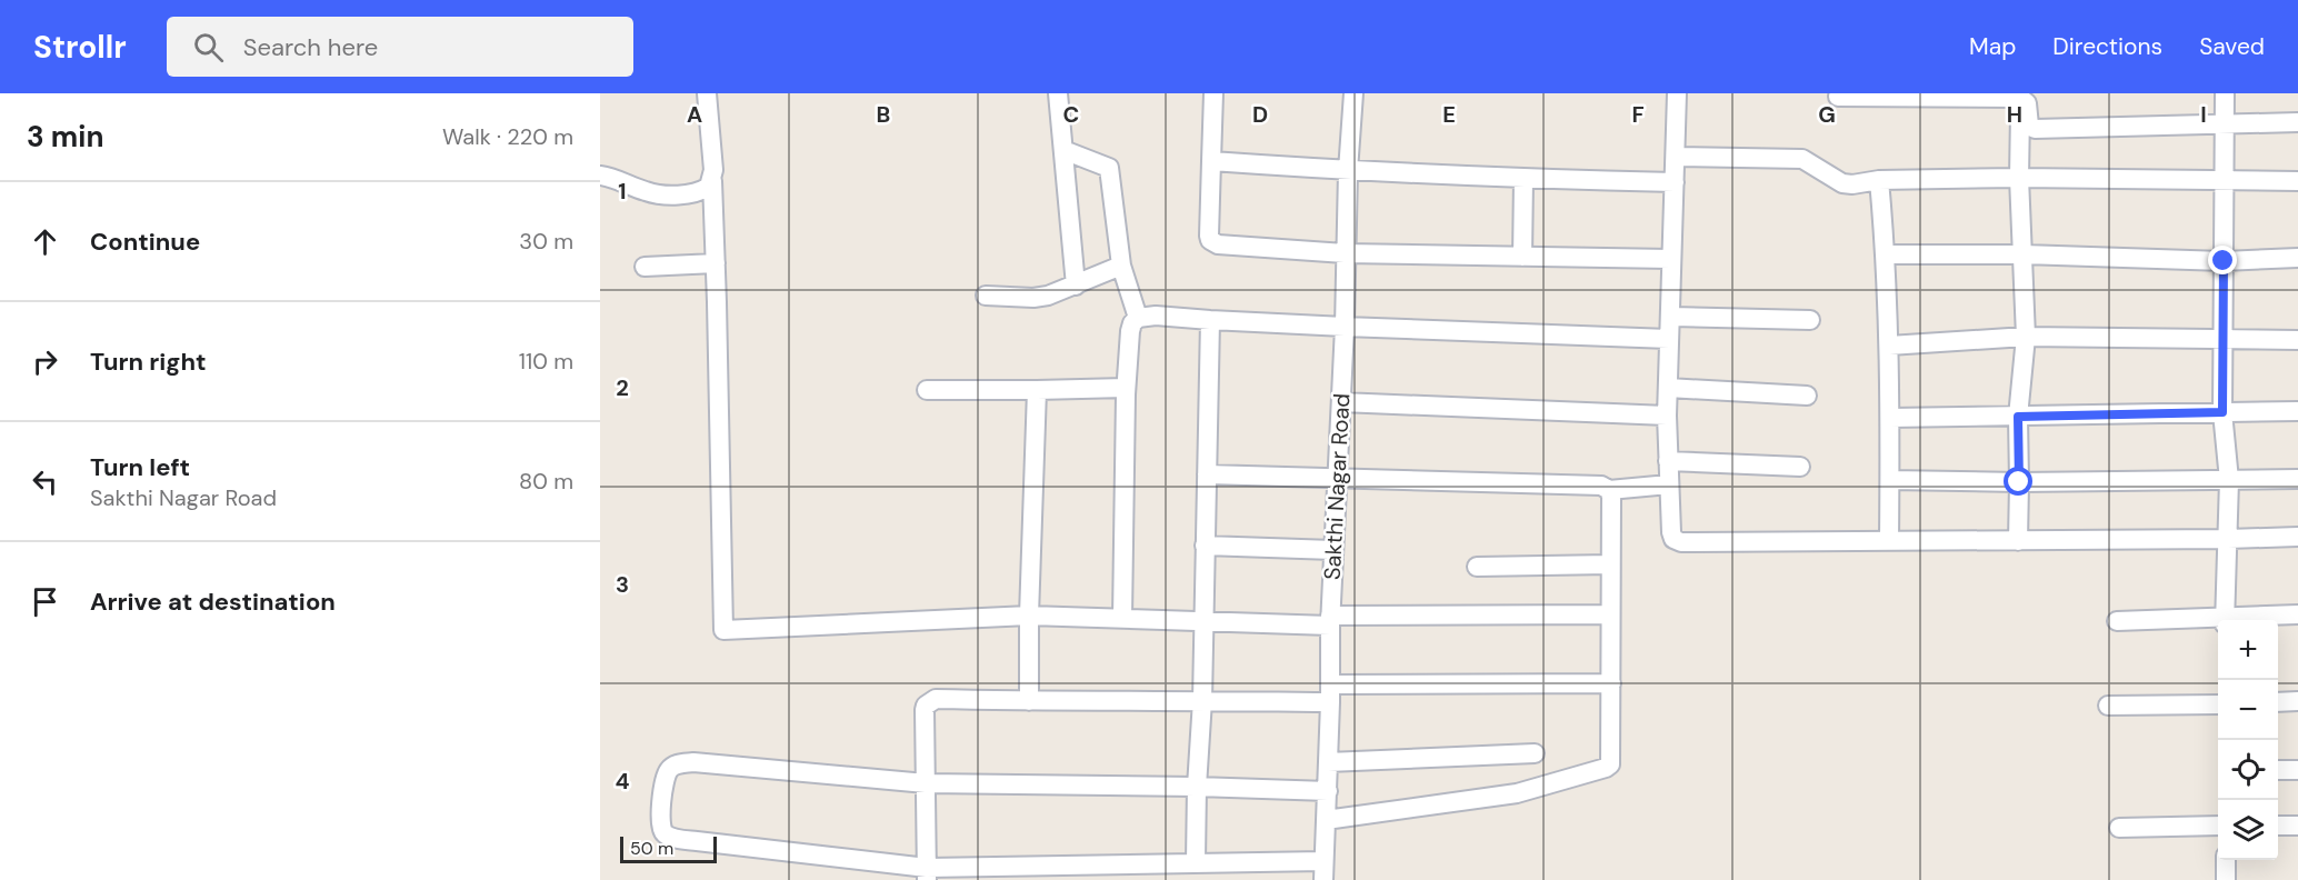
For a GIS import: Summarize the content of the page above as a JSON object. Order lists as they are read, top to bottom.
{
  "streets": {
    "street": ["Sakthi Nagar Road"]
  },
  "scale_bar": "50 m",
  "page": {
    "header": "Strollr",
    "search": "Search here",
    "nav": ["Map", "Directions", "Saved"],
    "heading": ["3 min", "Walk · 220 m"],
    "list": [
      ["Continue", "30 m"],
      ["Turn right", "110 m"],
      ["Turn left", "Sakthi Nagar Road", "80 m"],
      "Arrive at destination"
    ],
    "map_buttons": ["+", "−"],
    "scale": "50 m"
  },
  "grid": {
    "columns": [
      "A",
      "B",
      "C",
      "D",
      "E",
      "F",
      "G",
      "H",
      "I"
    ],
    "rows": [
      "1",
      "2",
      "3",
      "4"
    ]
  }
}
